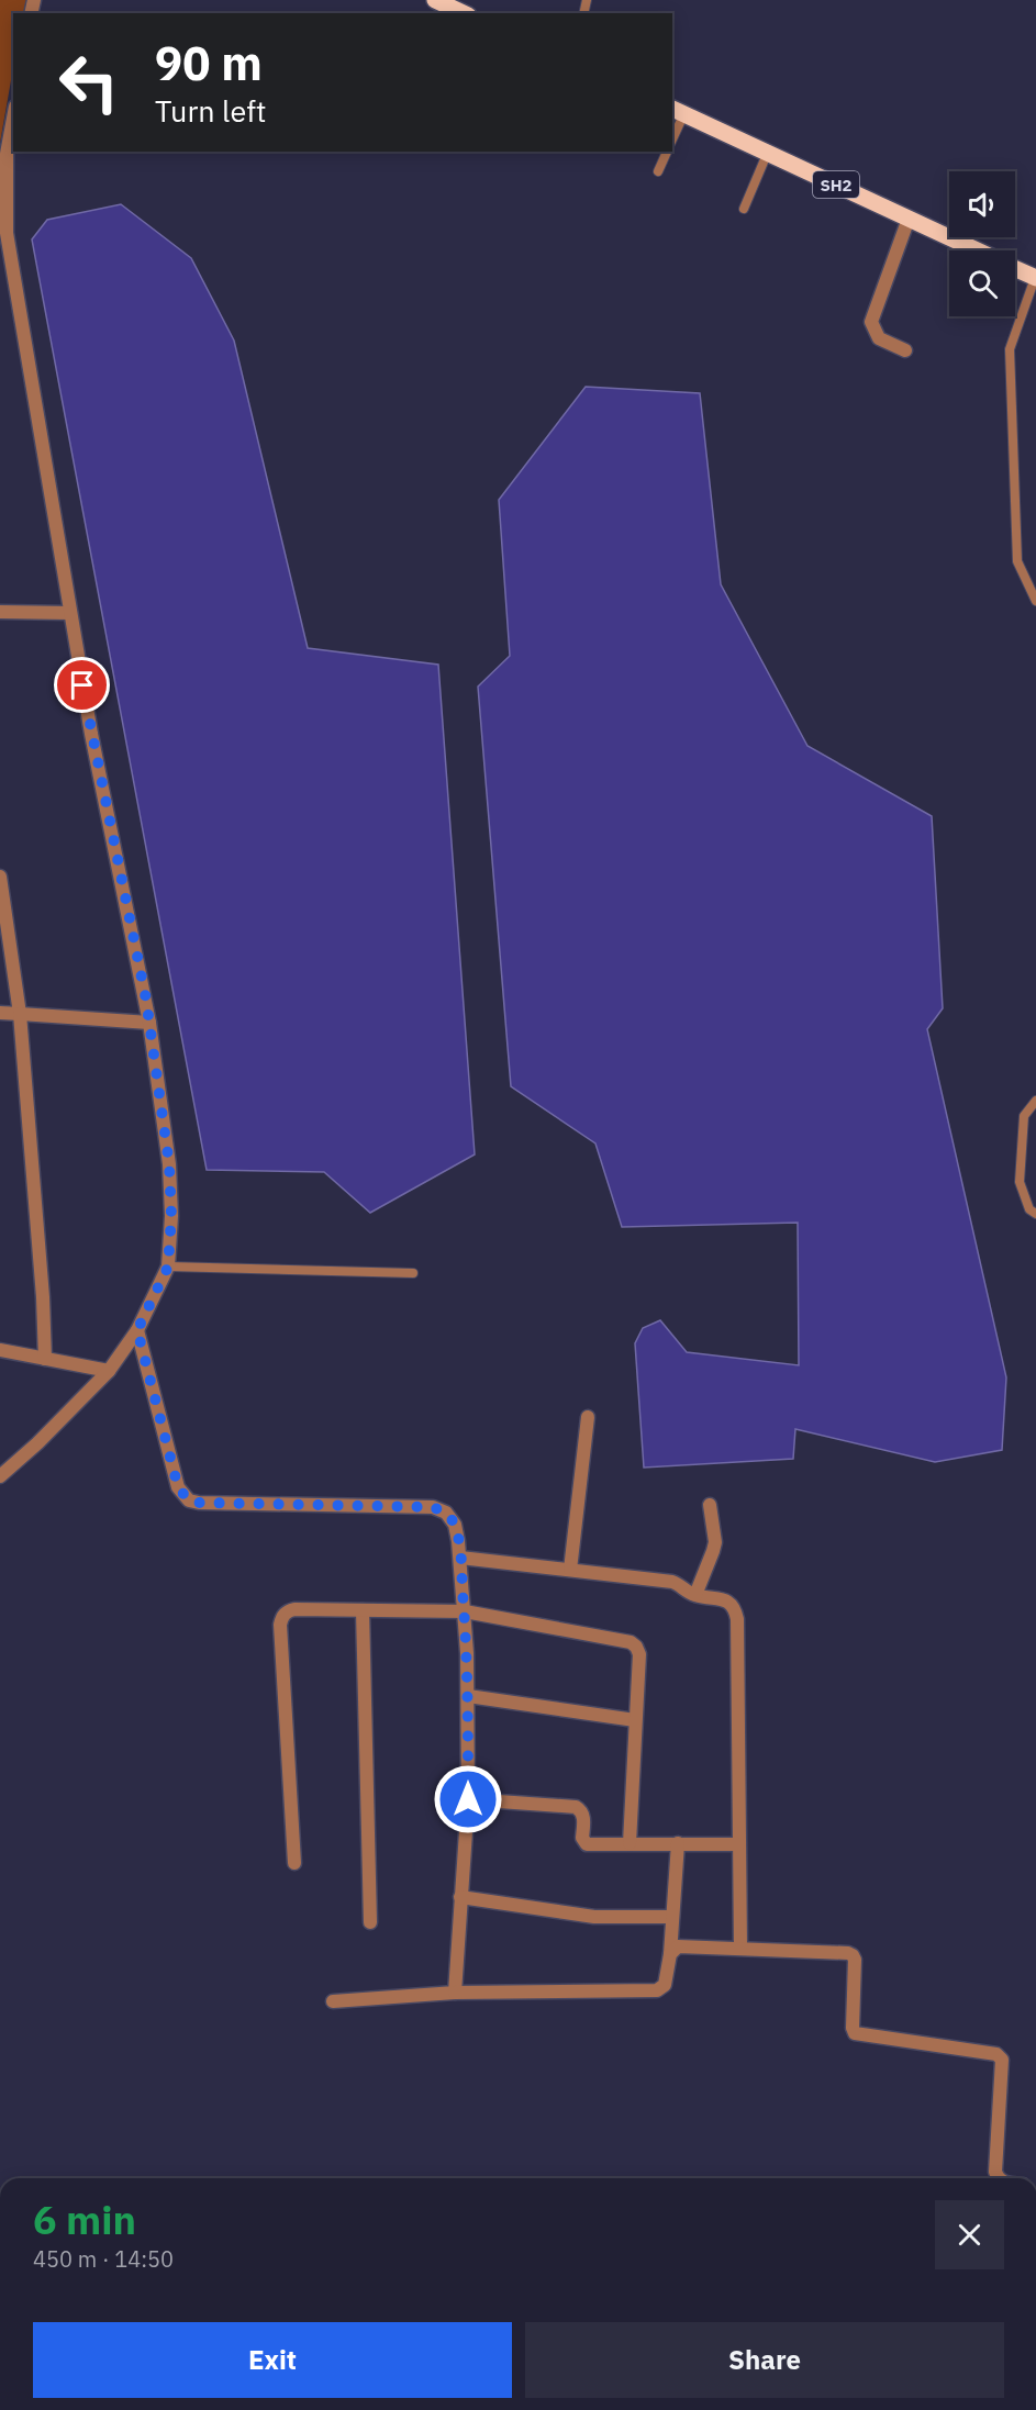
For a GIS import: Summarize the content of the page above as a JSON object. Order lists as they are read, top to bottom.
{
  "streets": {
    "main road": ["SH2"]
  },
  "page": {
    "turn": ["90 m", "Turn left"],
    "heading": ["6 min", "450 m · 14:50"],
    "buttons": ["Exit", "Share"]
  }
}
